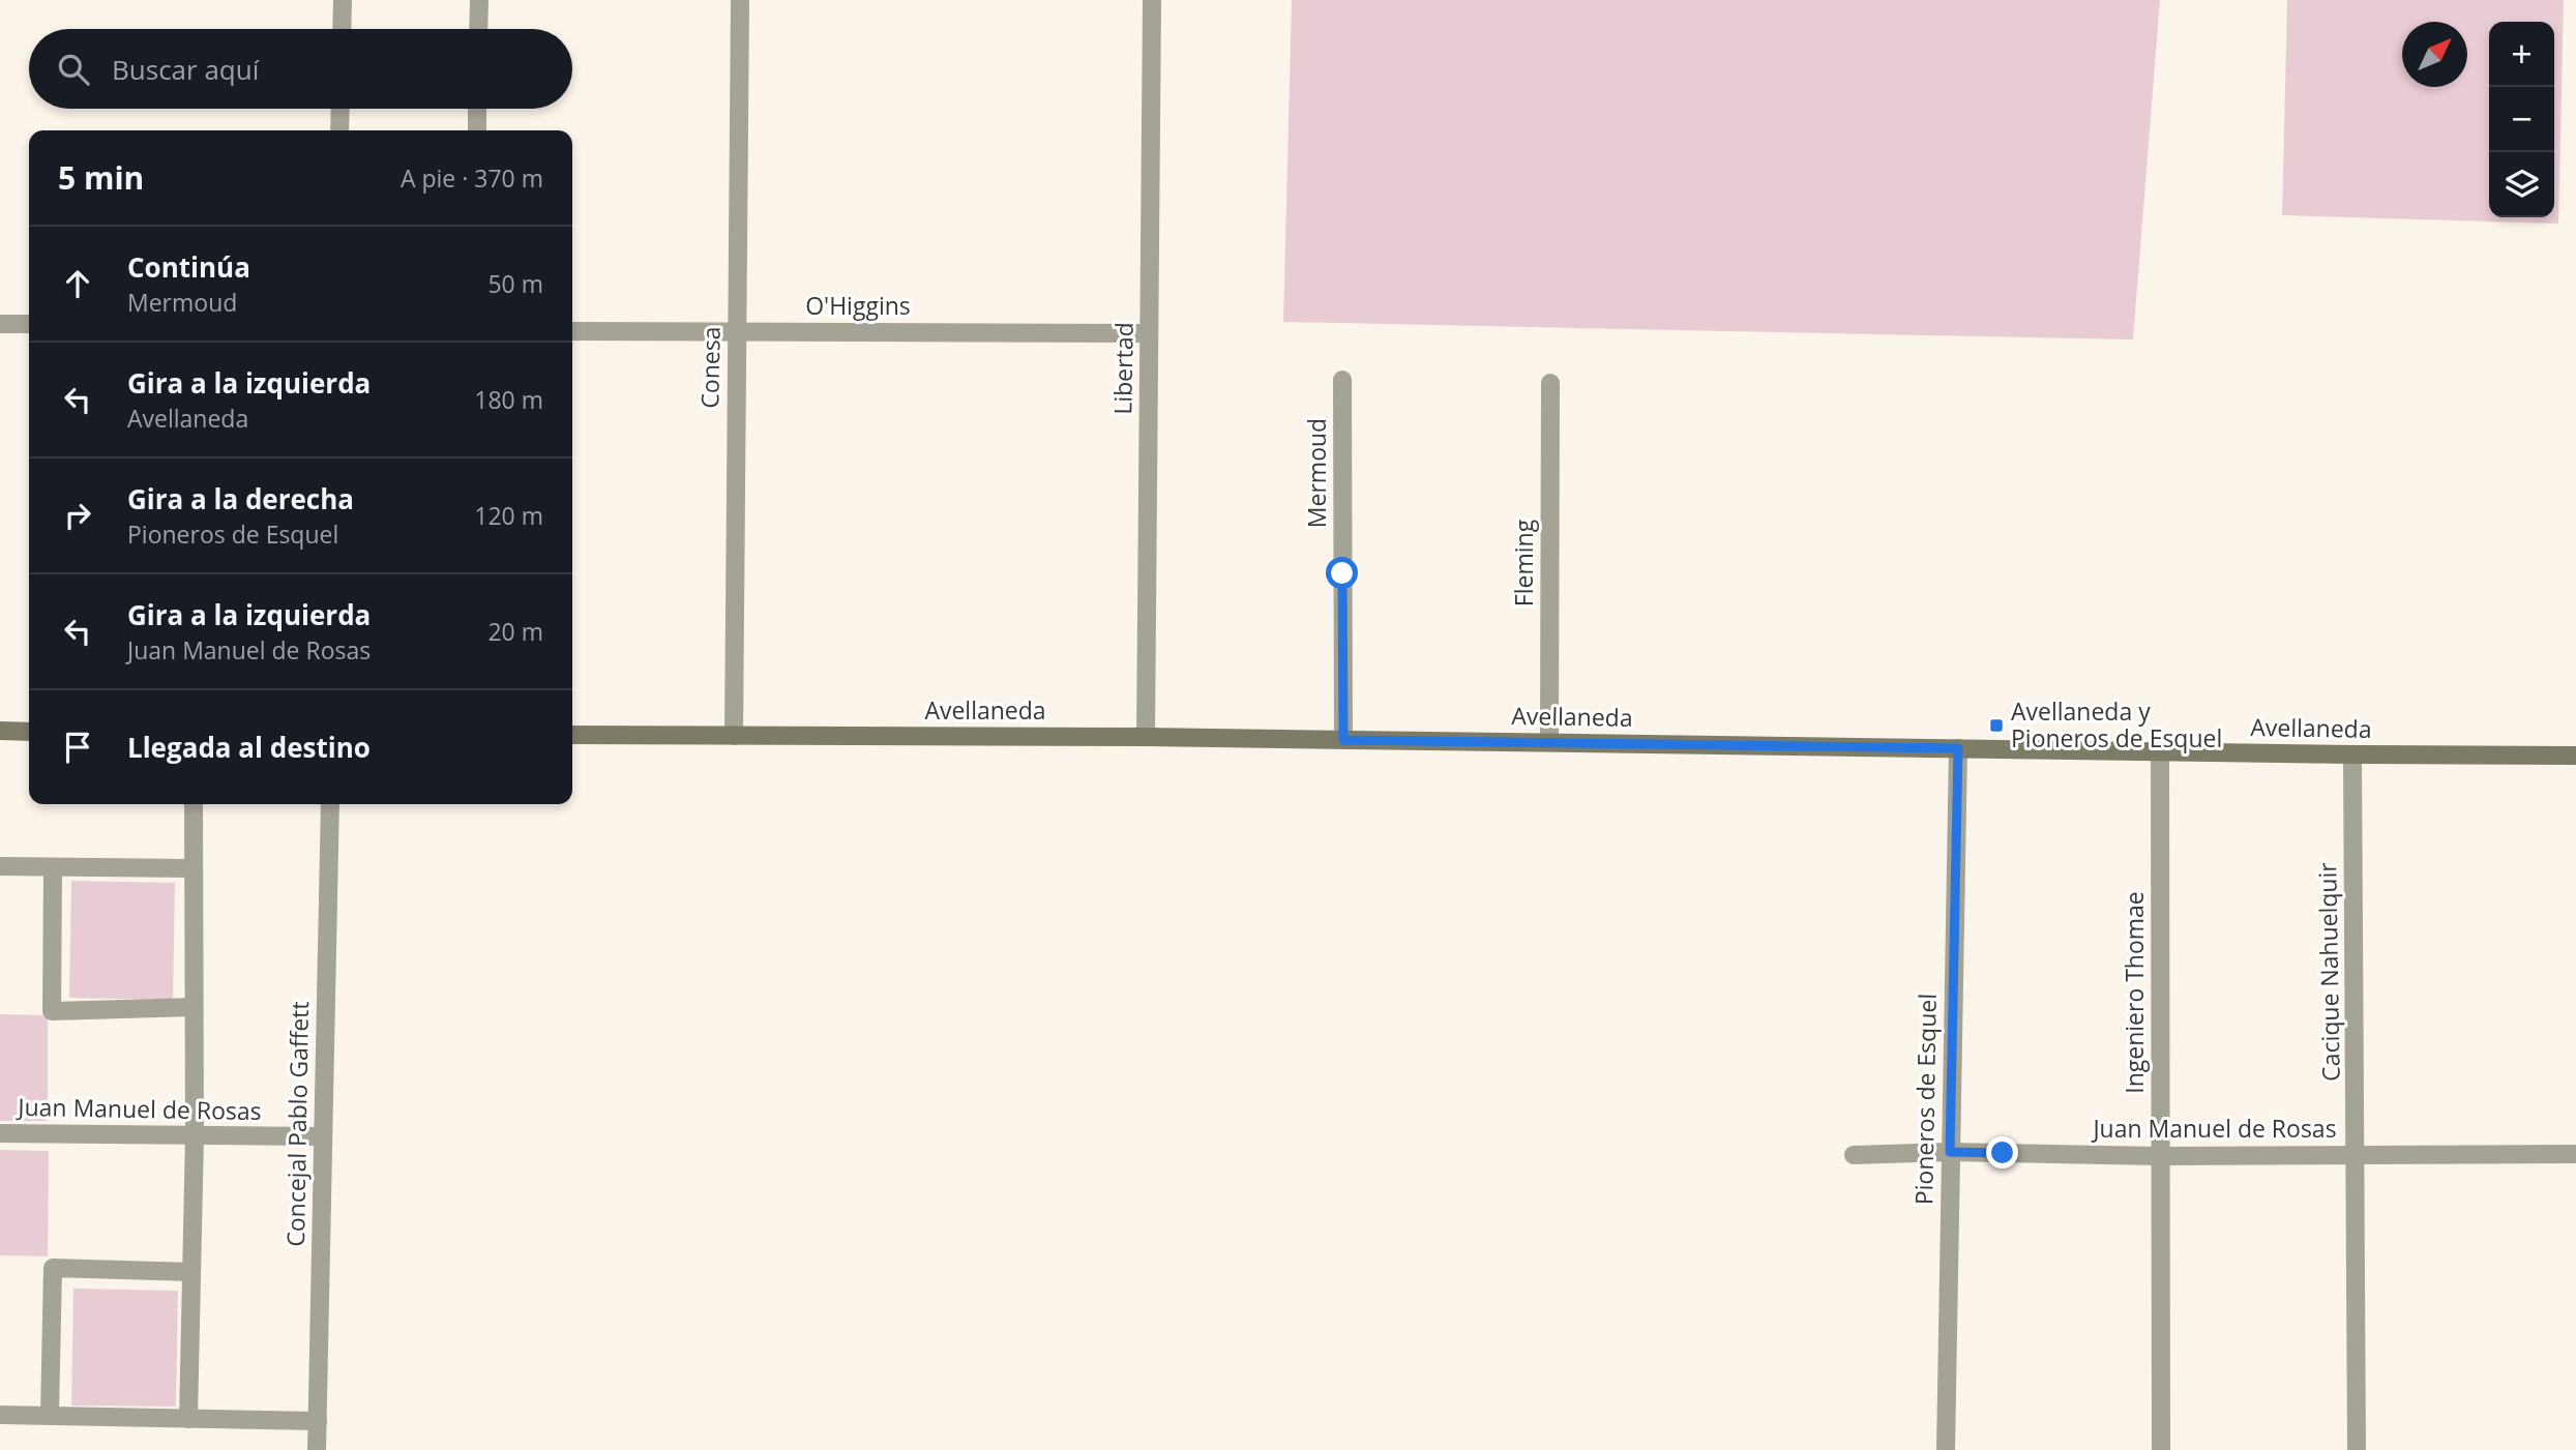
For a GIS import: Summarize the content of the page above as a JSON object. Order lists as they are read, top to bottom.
{
  "streets": {
    "street": [
      "O'Higgins",
      "Conesa",
      "Libertad",
      "Mermoud",
      "Fleming",
      "Avellaneda",
      "Cacique Nahuelquir",
      "Ingeniero Thomae",
      "Pioneros de Esquel",
      "Juan Manuel de Rosas",
      "Concejal Pablo Gaffett"
    ]
  },
  "crossings": [
    ["O'Higgins", "Conesa"],
    ["O'Higgins", "Libertad"],
    ["Conesa", "Avellaneda"],
    ["Libertad", "Avellaneda"],
    ["Mermoud", "Avellaneda"],
    ["Fleming", "Avellaneda"],
    ["Avellaneda", "Cacique Nahuelquir"],
    ["Avellaneda", "Ingeniero Thomae"],
    ["Avellaneda", "Pioneros de Esquel"],
    ["Cacique Nahuelquir", "Juan Manuel de Rosas"],
    ["Ingeniero Thomae", "Juan Manuel de Rosas"],
    ["Pioneros de Esquel", "Juan Manuel de Rosas"],
    ["Juan Manuel de Rosas", "Concejal Pablo Gaffett"]
  ],
  "places": {
    "transit": ["Avellaneda y Pioneros de Esquel"]
  },
  "north": "top right",
  "page": {
    "map_buttons": ["+", "−"],
    "search": "Buscar aquí",
    "heading": ["5 min", "A pie · 370 m"],
    "list": [
      ["Continúa", "Mermoud", "50 m"],
      ["Gira a la izquierda", "Avellaneda", "180 m"],
      ["Gira a la derecha", "Pioneros de Esquel", "120 m"],
      ["Gira a la izquierda", "Juan Manuel de Rosas", "20 m"],
      "Llegada al destino"
    ]
  }
}
